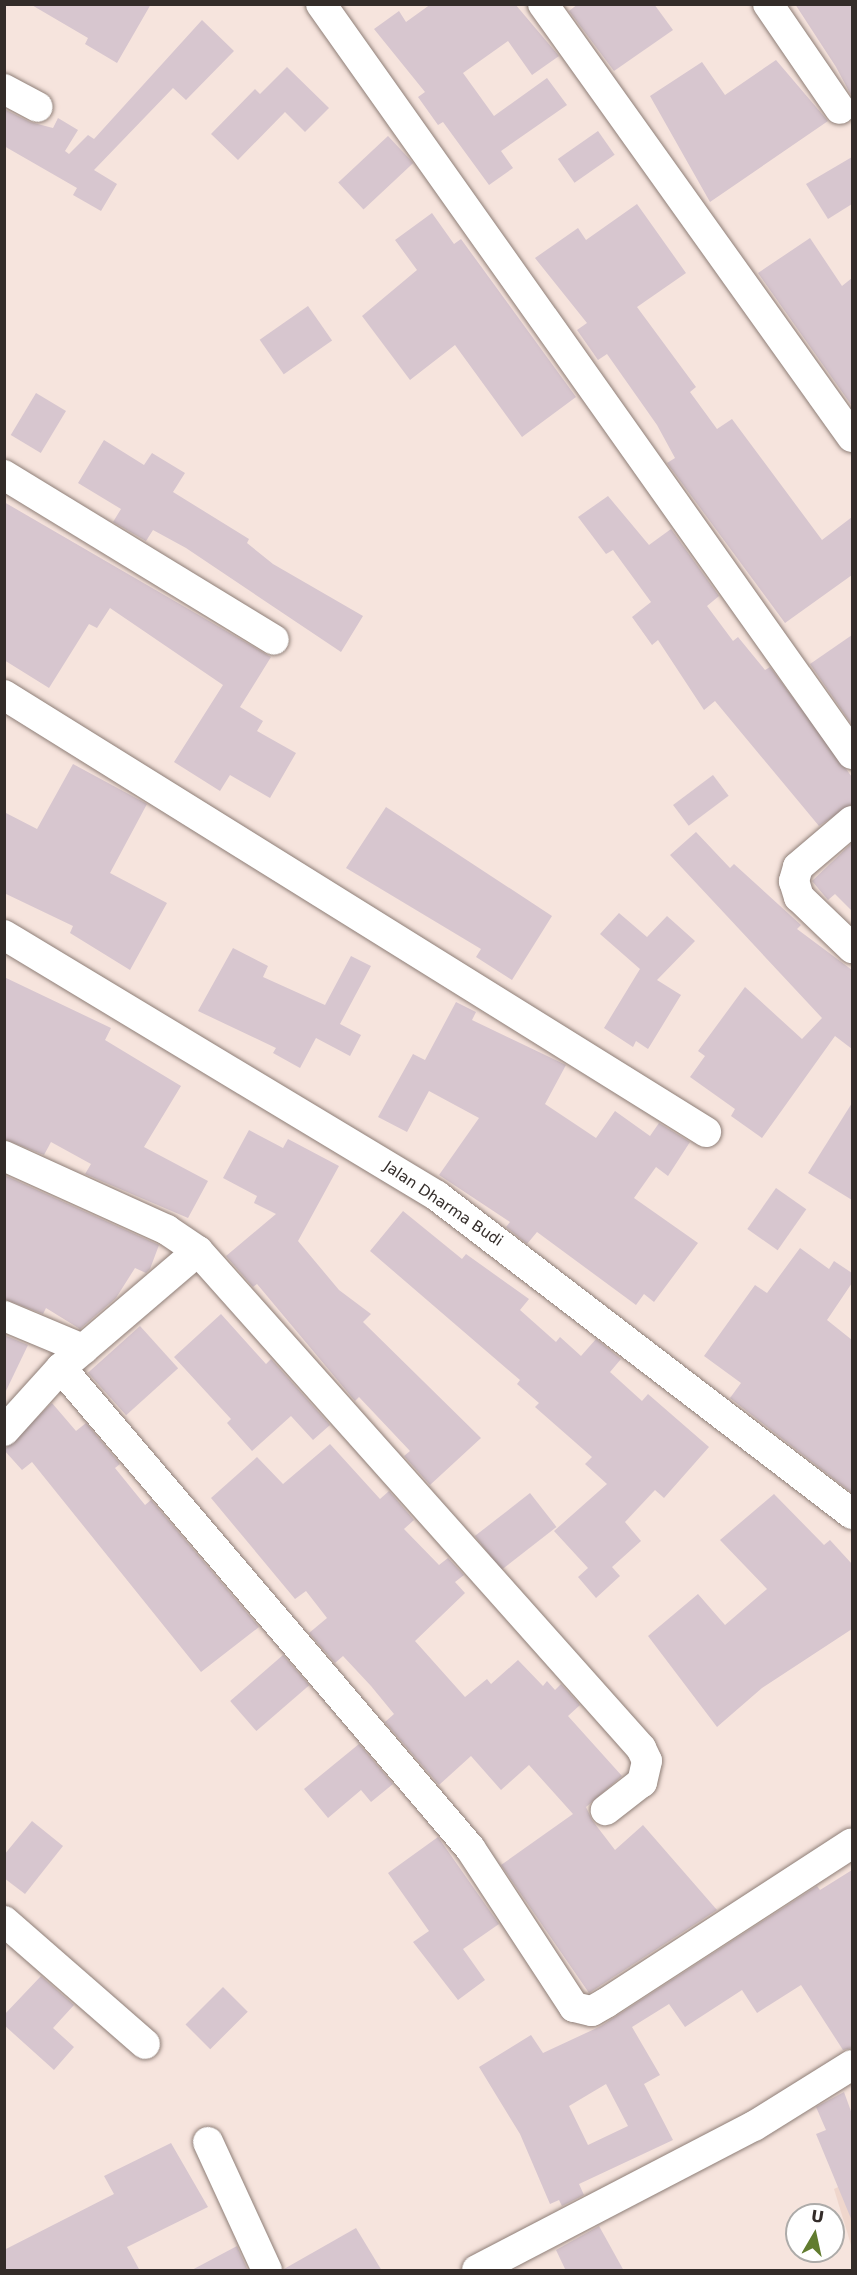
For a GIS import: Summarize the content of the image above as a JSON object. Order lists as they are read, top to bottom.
{
  "streets": {
    "street": ["Jalan Dharma Budi"]
  },
  "north": "top"
}
